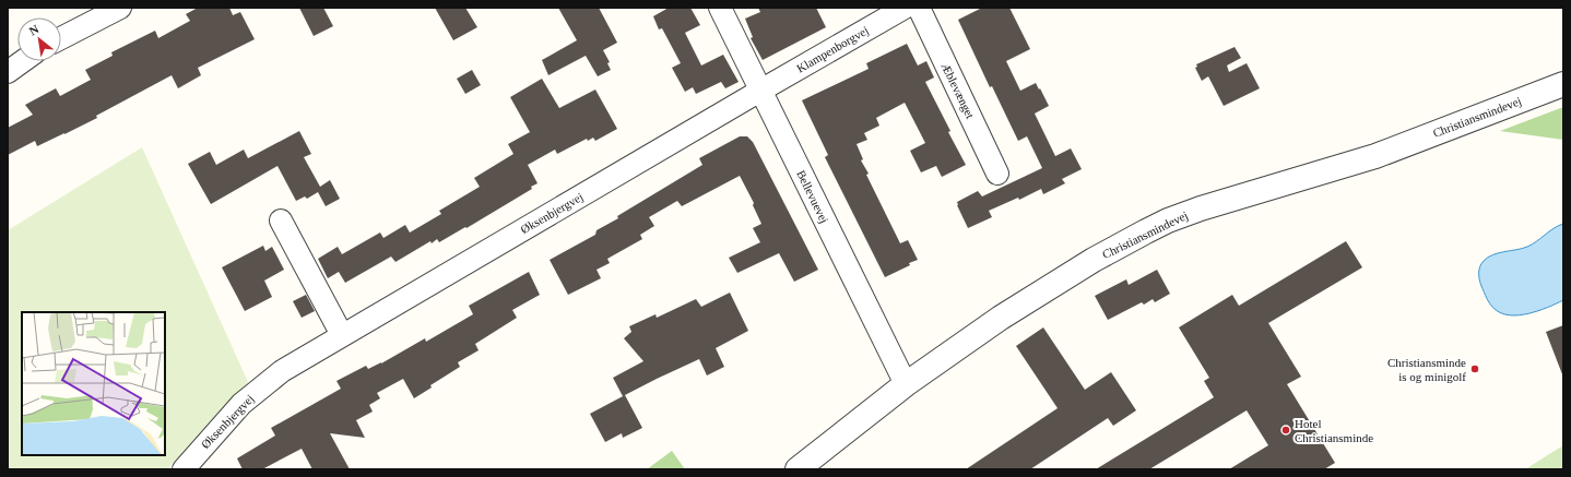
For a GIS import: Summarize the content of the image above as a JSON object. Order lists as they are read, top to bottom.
{
  "streets": {
    "street": [
      "Klampenborgvej",
      "Æblevænget",
      "Christiansmindevej",
      "Bellevuevej",
      "Øksenbjergvej"
    ]
  },
  "crossings": [
    ["Klampenborgvej", "Bellevuevej"],
    ["Klampenborgvej", "Øksenbjergvej"],
    ["Christiansmindevej", "Bellevuevej"],
    ["Bellevuevej", "Øksenbjergvej"]
  ],
  "places": ["Christiansminde is og minigolf", "Hotel Christiansminde"],
  "north": "top left"
}
